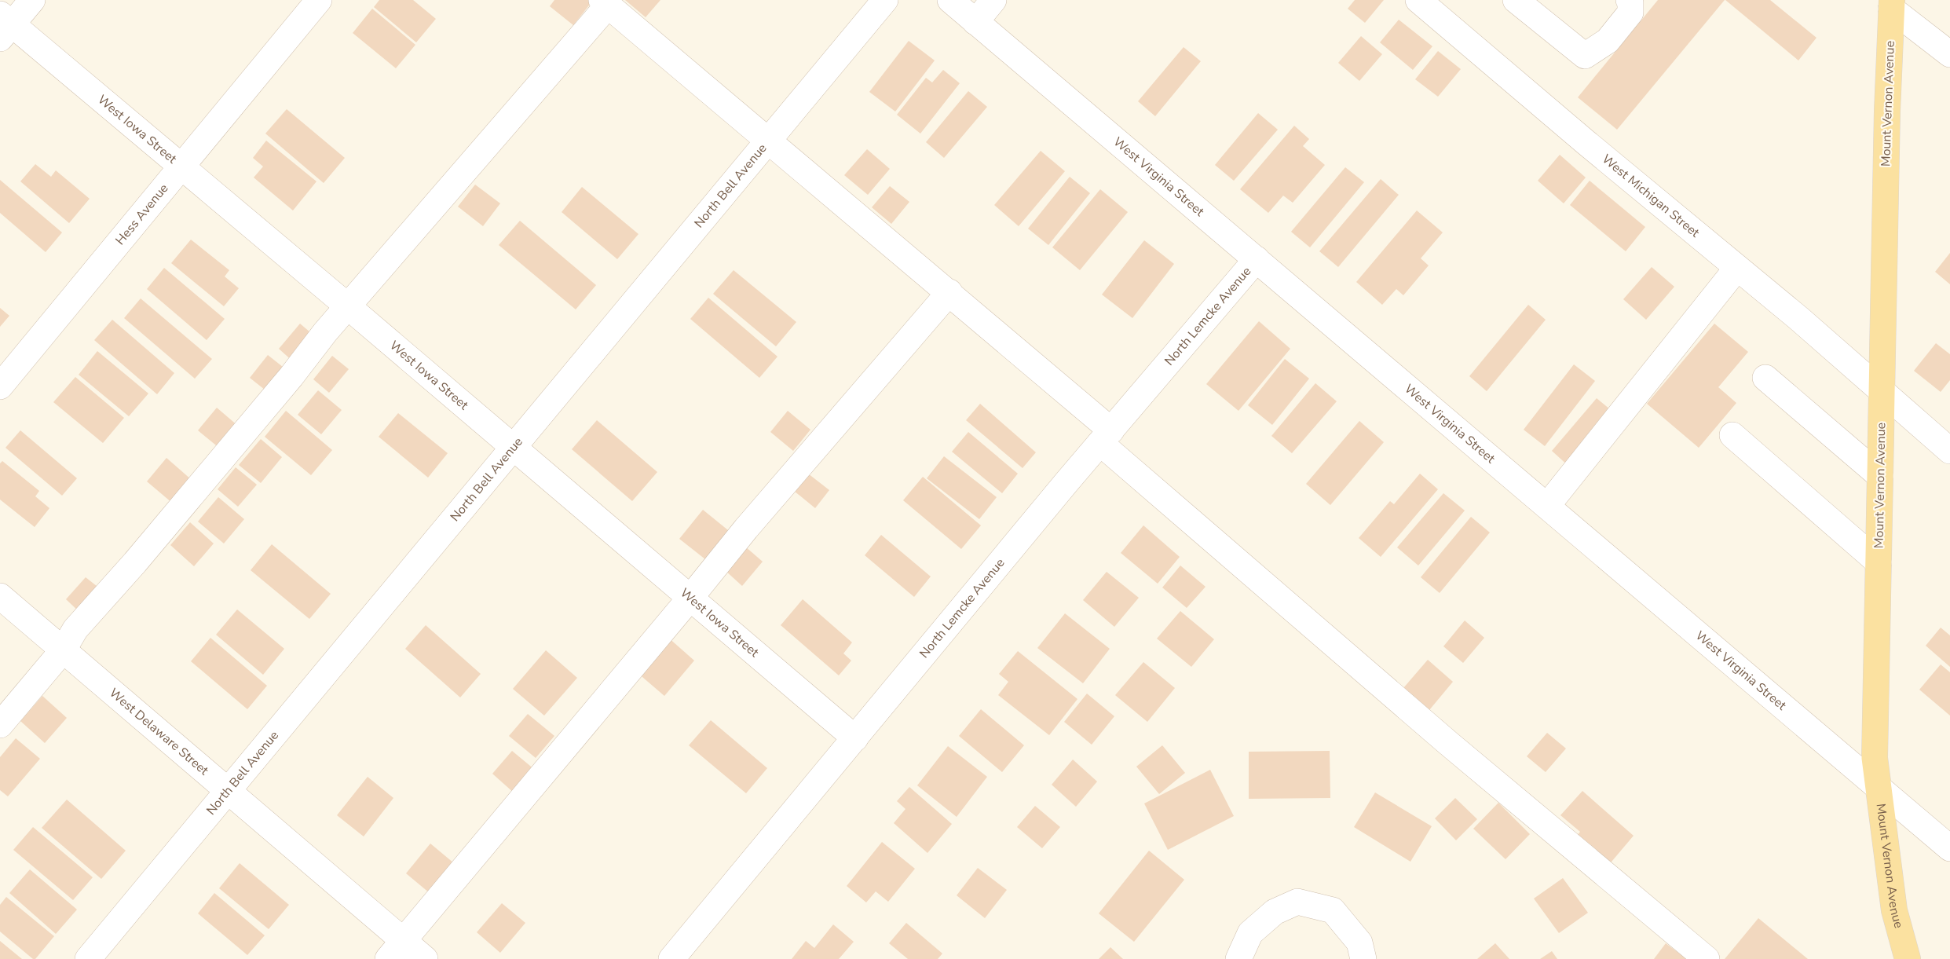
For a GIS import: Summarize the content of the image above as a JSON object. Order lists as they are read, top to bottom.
{
  "streets": {
    "main road": ["Mount Vernon Avenue"],
    "street": [
      "West Iowa Street",
      "West Virginia Street",
      "North Bell Avenue",
      "West Michigan Street",
      "Hess Avenue",
      "North Lemcke Avenue",
      "West Delaware Street"
    ]
  },
  "crossings": [
    ["Mount Vernon Avenue", "West Virginia Street"],
    ["Mount Vernon Avenue", "West Michigan Street"],
    ["West Iowa Street", "North Bell Avenue"],
    ["West Iowa Street", "Hess Avenue"],
    ["West Iowa Street", "North Lemcke Avenue"],
    ["West Virginia Street", "North Lemcke Avenue"],
    ["North Bell Avenue", "West Delaware Street"]
  ]
}
